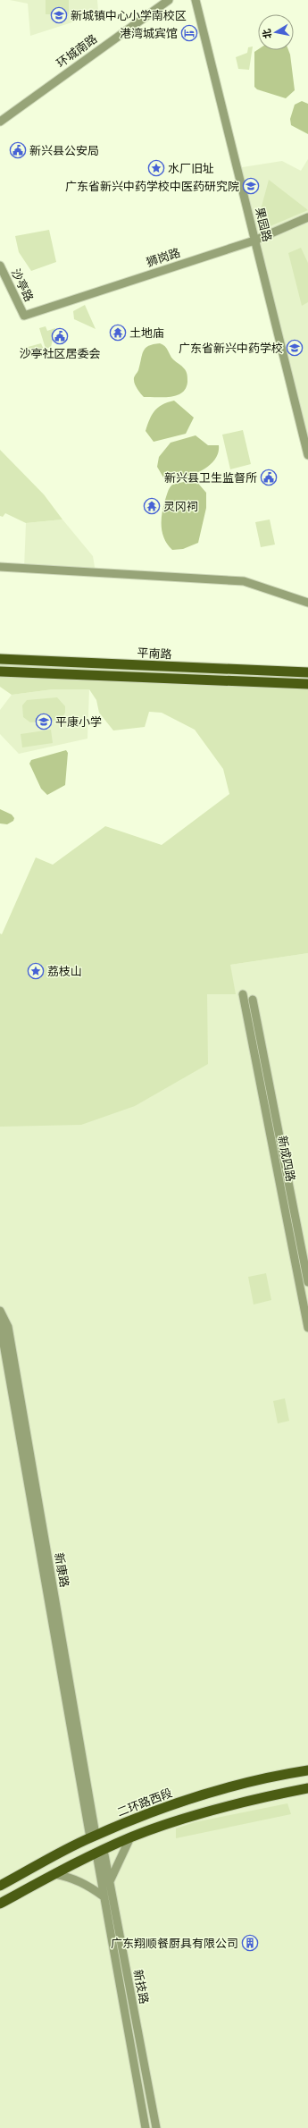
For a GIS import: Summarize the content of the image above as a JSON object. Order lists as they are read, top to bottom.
{
  "streets": {
    "main road": ["平南路", "二环路西段"],
    "street": [
      "环城南路",
      "果园路",
      "狮岗路",
      "沙亭路",
      "新成四路",
      "新康路",
      "新技路"
    ]
  },
  "crossings": [
    ["果园路", "狮岗路"],
    ["狮岗路", "沙亭路"],
    ["新康路", "二环路西段"]
  ],
  "places": {
    "school or university": [
      "新城镇中心小学南校区",
      "广东省新兴中药学校中医药研究院",
      "广东省新兴中药学校",
      "平康小学"
    ],
    "hotel": ["港湾城宾馆"],
    "public building": ["新兴县公安局", "沙亭社区居委会", "新兴县卫生监督所"],
    "place": ["水厂旧址", "荔枝山"],
    "temple": ["土地庙", "灵冈祠"],
    "building": ["广东翔顺餐厨具有限公司"]
  },
  "north": "left"
}
